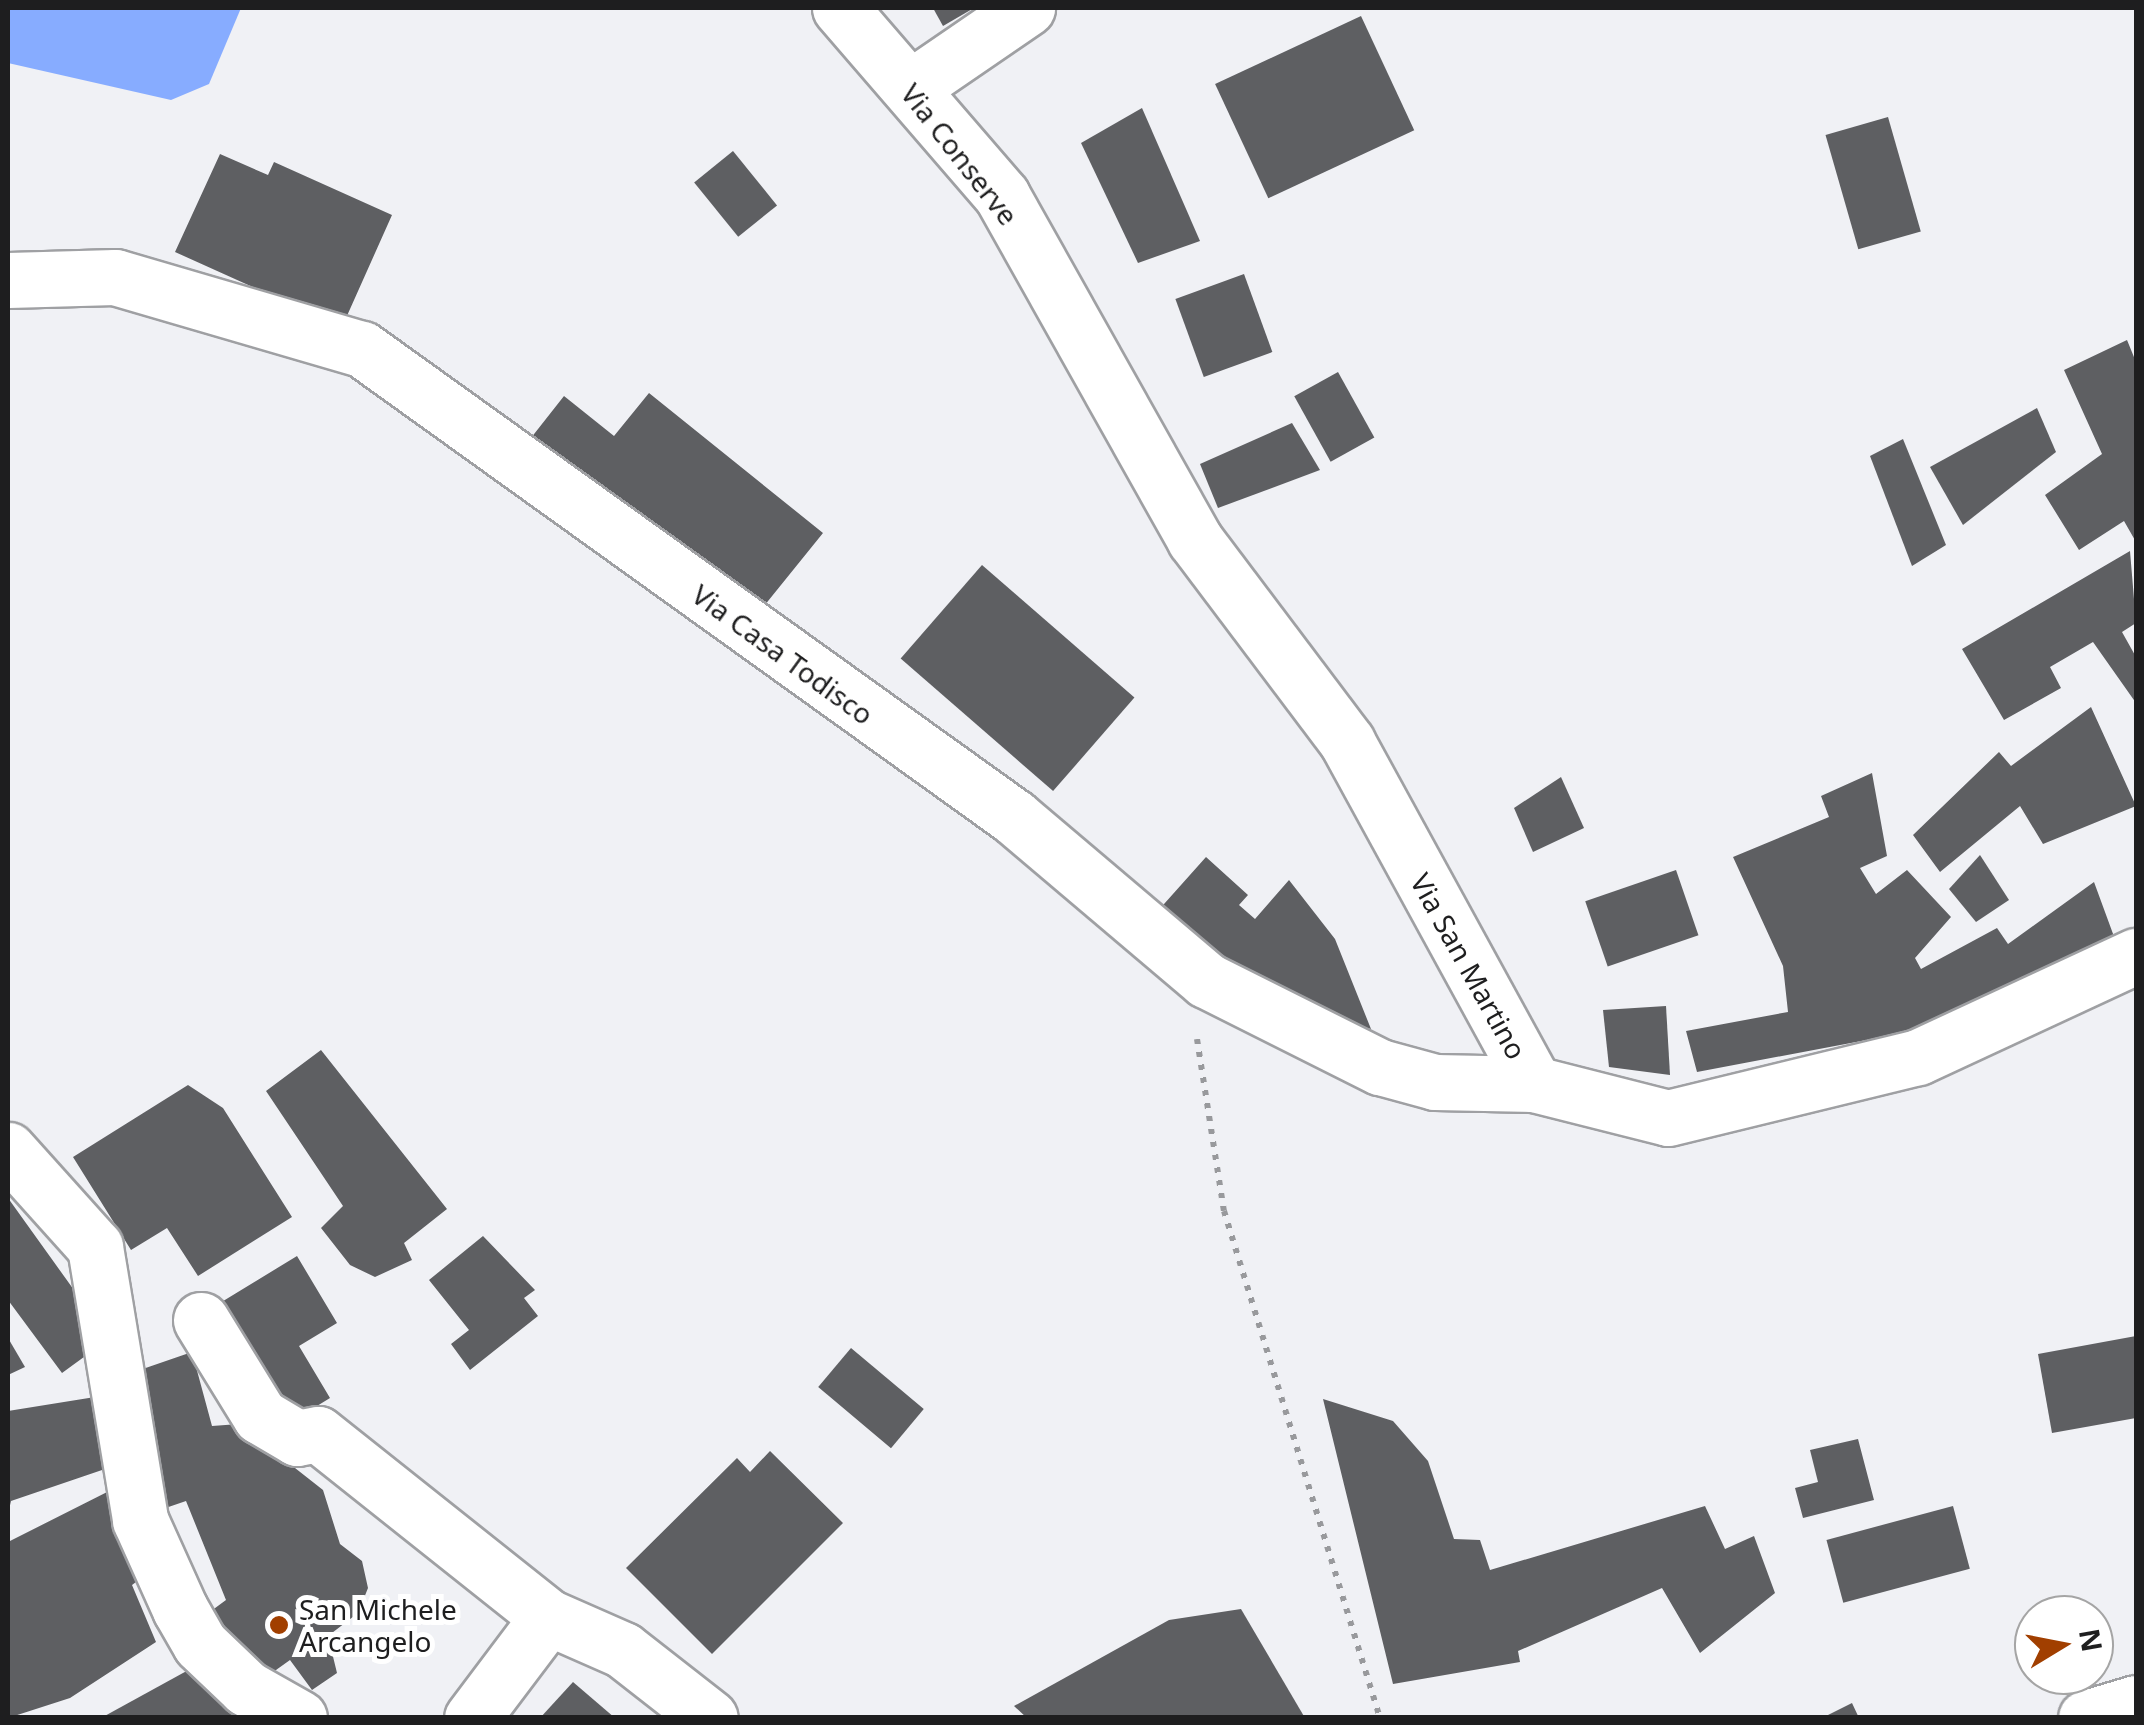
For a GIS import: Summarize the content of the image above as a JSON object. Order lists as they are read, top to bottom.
{
  "streets": {
    "street": ["Via Conserve", "Via Casa Todisco", "Via San Martino"]
  },
  "crossings": [
    ["Via Conserve", "Via San Martino"],
    ["Via Casa Todisco", "Via San Martino"]
  ],
  "places": ["San Michele Arcangelo"],
  "north": "right"
}
